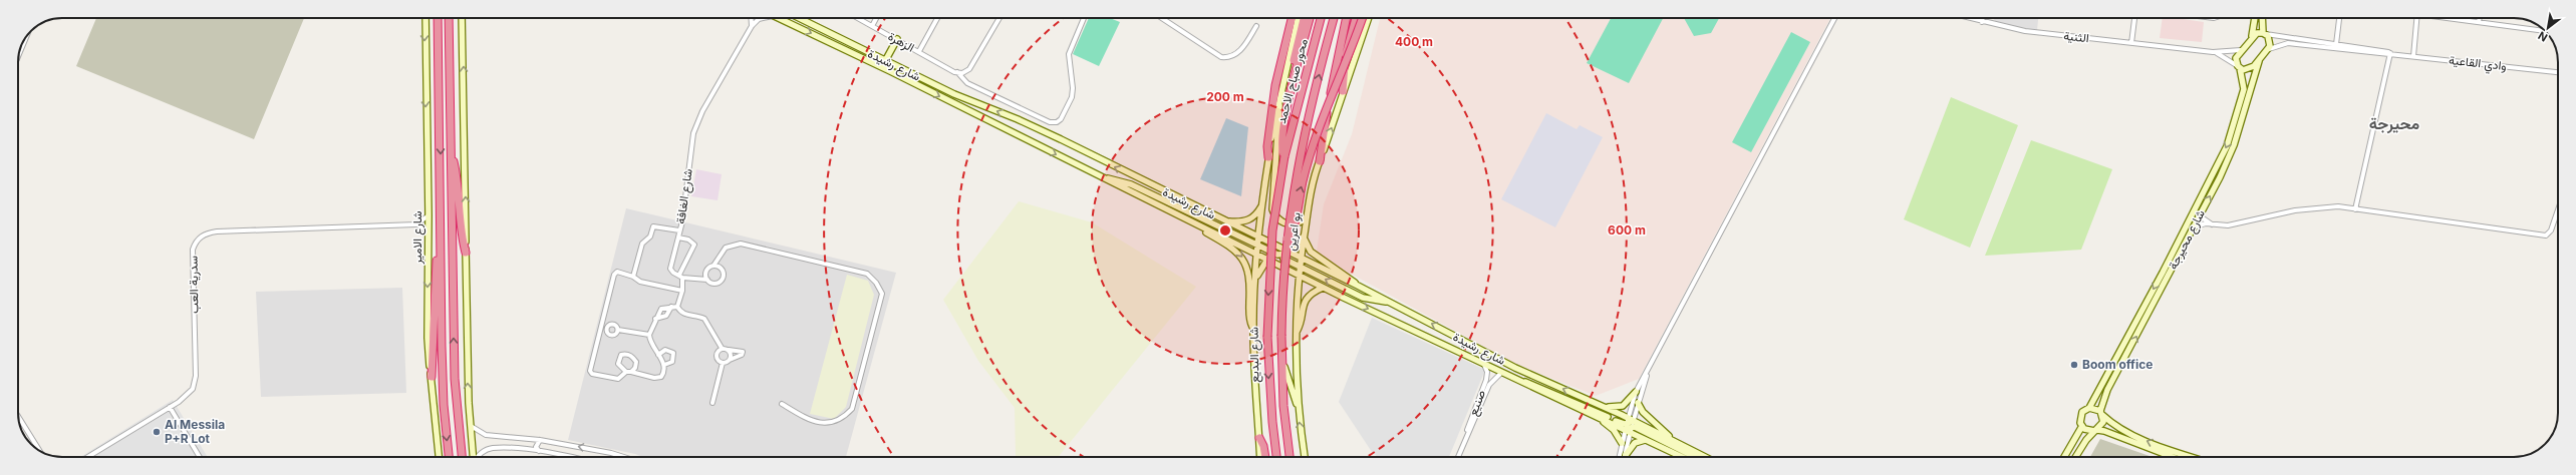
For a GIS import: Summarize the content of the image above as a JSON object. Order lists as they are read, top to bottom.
{
  "streets": {
    "highway": ["محور صباح الاحمد", "بو اعرين", "شارع الامير"],
    "main road": ["شارع رشيدة", "شارع محيرجة", "شارع البديع"],
    "street": [
      "الثنية",
      "الزهرة",
      "وادي القاعية",
      "شارع الغافة",
      "سدرية العب",
      "صنيع"
    ]
  },
  "crossings": [
    ["الثنية", "شارع محيرجة"],
    ["شارع رشيدة", "بو اعرين"],
    ["شارع رشيدة", "شارع البديع"],
    ["شارع رشيدة", "صنيع"],
    ["محور صباح الاحمد", "بو اعرين"]
  ],
  "districts": ["محيرجة"],
  "places": ["Boom office", "Al Messila P+R Lot"],
  "north": "bottom left",
  "rings": ["400 m", "200 m", "600 m"]
}
